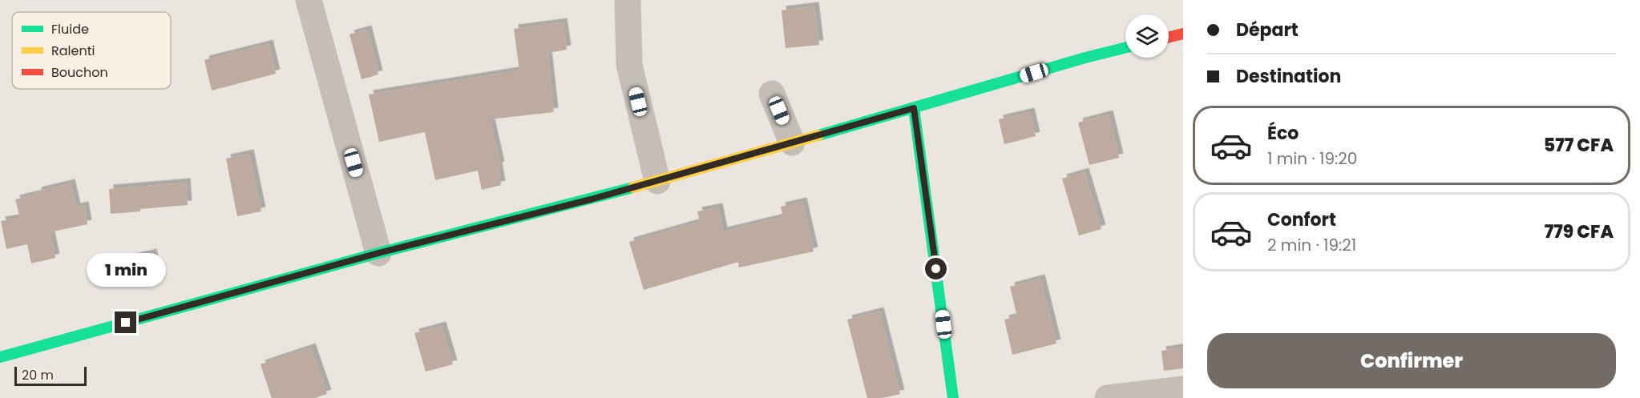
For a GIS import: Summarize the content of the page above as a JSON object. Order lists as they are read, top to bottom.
{
  "legend": ["Fluide", "Ralenti", "Bouchon"],
  "scale_bar": "20 m",
  "page": {
    "banner": ["Départ", "Destination"],
    "list": [
      {
        "name": "Éco",
        "note": "1 min · 19:20",
        "value": "577 CFA"
      },
      {
        "name": "Confort",
        "note": "2 min · 19:21",
        "value": "779 CFA"
      }
    ],
    "bubble": "1 min",
    "buttons": "Confirmer",
    "scale": "20 m"
  }
}
